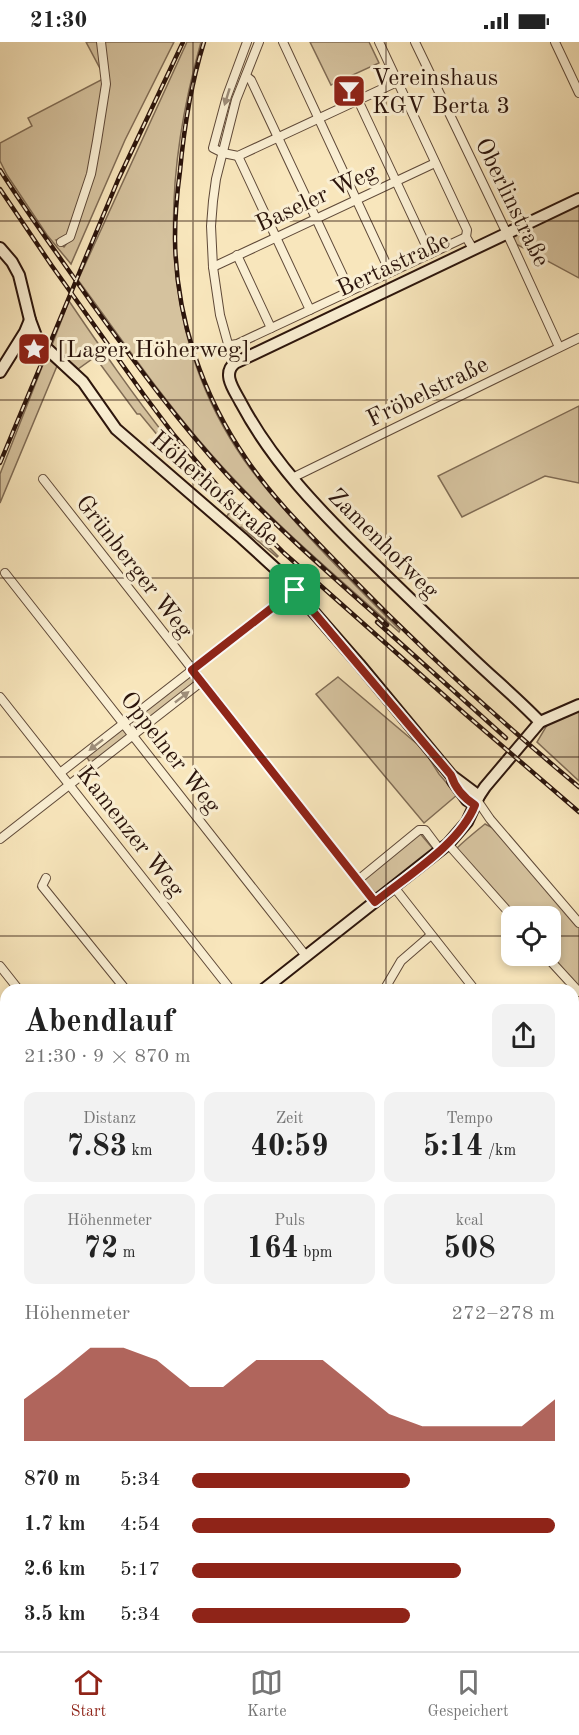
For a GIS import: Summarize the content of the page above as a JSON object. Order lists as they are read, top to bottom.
{
  "streets": {
    "street": [
      "Baseler Weg",
      "Oberlinstraße",
      "Bertastraße",
      "Fröbelstraße",
      "Höherhofstraße",
      "Zamenhofweg",
      "Grünberger Weg",
      "Oppelner Weg",
      "Kamenzer Weg"
    ]
  },
  "crossings": [
    ["Oberlinstraße", "Bertastraße"],
    ["Oberlinstraße", "Fröbelstraße"],
    ["Bertastraße", "Zamenhofweg"],
    ["Fröbelstraße", "Zamenhofweg"]
  ],
  "places": {
    "bar": ["Vereinshaus KGV Berta 3"],
    "place": ["[Lager Höherweg]"]
  },
  "page": {
    "status": "21:30",
    "heading": ["Abendlauf", "21:30 · 9 × 870 m"],
    "stats": [
      ["Distanz", "7.83 km"],
      ["Zeit", "40:59"],
      ["Tempo", "5:14 /km"],
      ["Höhenmeter", "72 m"],
      ["Puls", "164 bpm"],
      ["kcal", "508"]
    ],
    "chart": ["Höhenmeter", "272–278 m"],
    "list": [
      {
        "name": "870 m",
        "note": "5:34"
      },
      {
        "name": "1.7 km",
        "note": "4:54"
      },
      {
        "name": "2.6 km",
        "note": "5:17"
      },
      {
        "name": "3.5 km",
        "note": "5:34"
      }
    ],
    "tabs": ["Start", "Karte", "Gespeichert"]
  }
}
